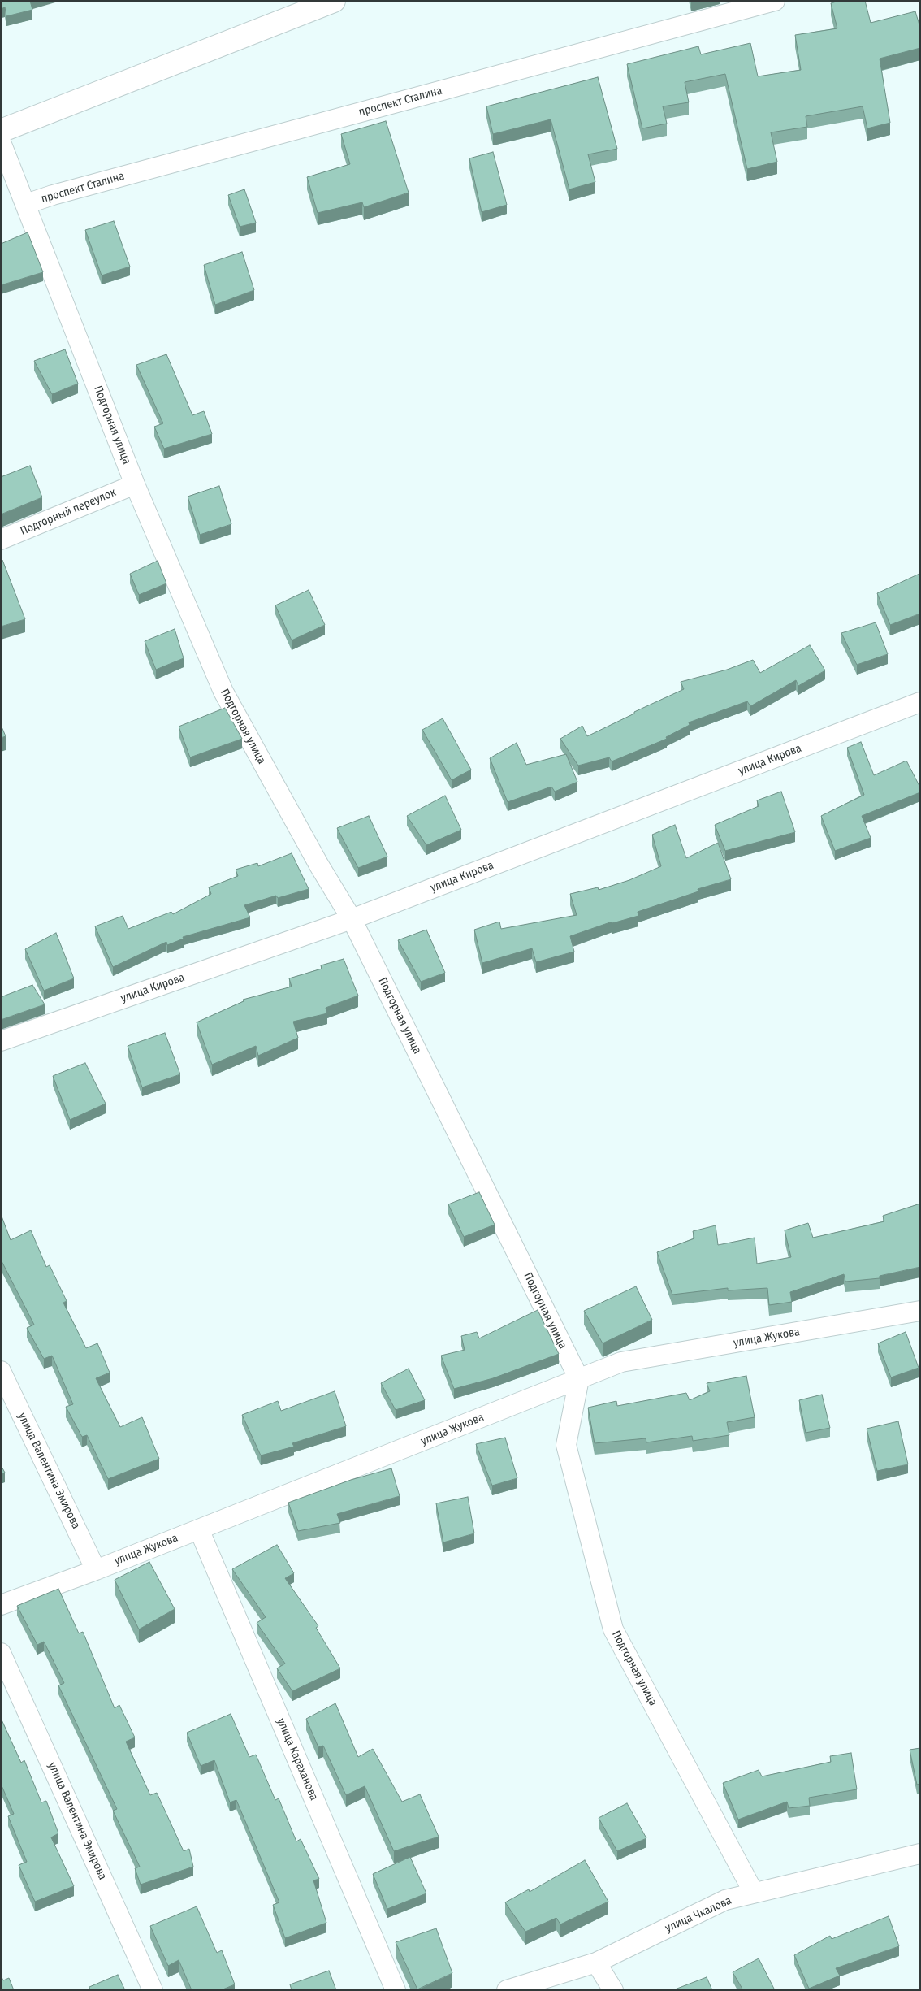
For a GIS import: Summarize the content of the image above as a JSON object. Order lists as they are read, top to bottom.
{
  "streets": {
    "street": [
      "проспект Сталина",
      "Подгорная улица",
      "Подгорный переулок",
      "улица Кирова",
      "улица Жукова",
      "улица Валентина Эмирова",
      "улица Караханова",
      "улица Чкалова"
    ]
  },
  "crossings": [
    ["проспект Сталина", "Подгорная улица"],
    ["Подгорная улица", "Подгорный переулок"],
    ["Подгорная улица", "улица Кирова"],
    ["Подгорная улица", "улица Жукова"],
    ["Подгорная улица", "улица Чкалова"],
    ["улица Жукова", "улица Валентина Эмирова"],
    ["улица Жукова", "улица Караханова"]
  ]
}
